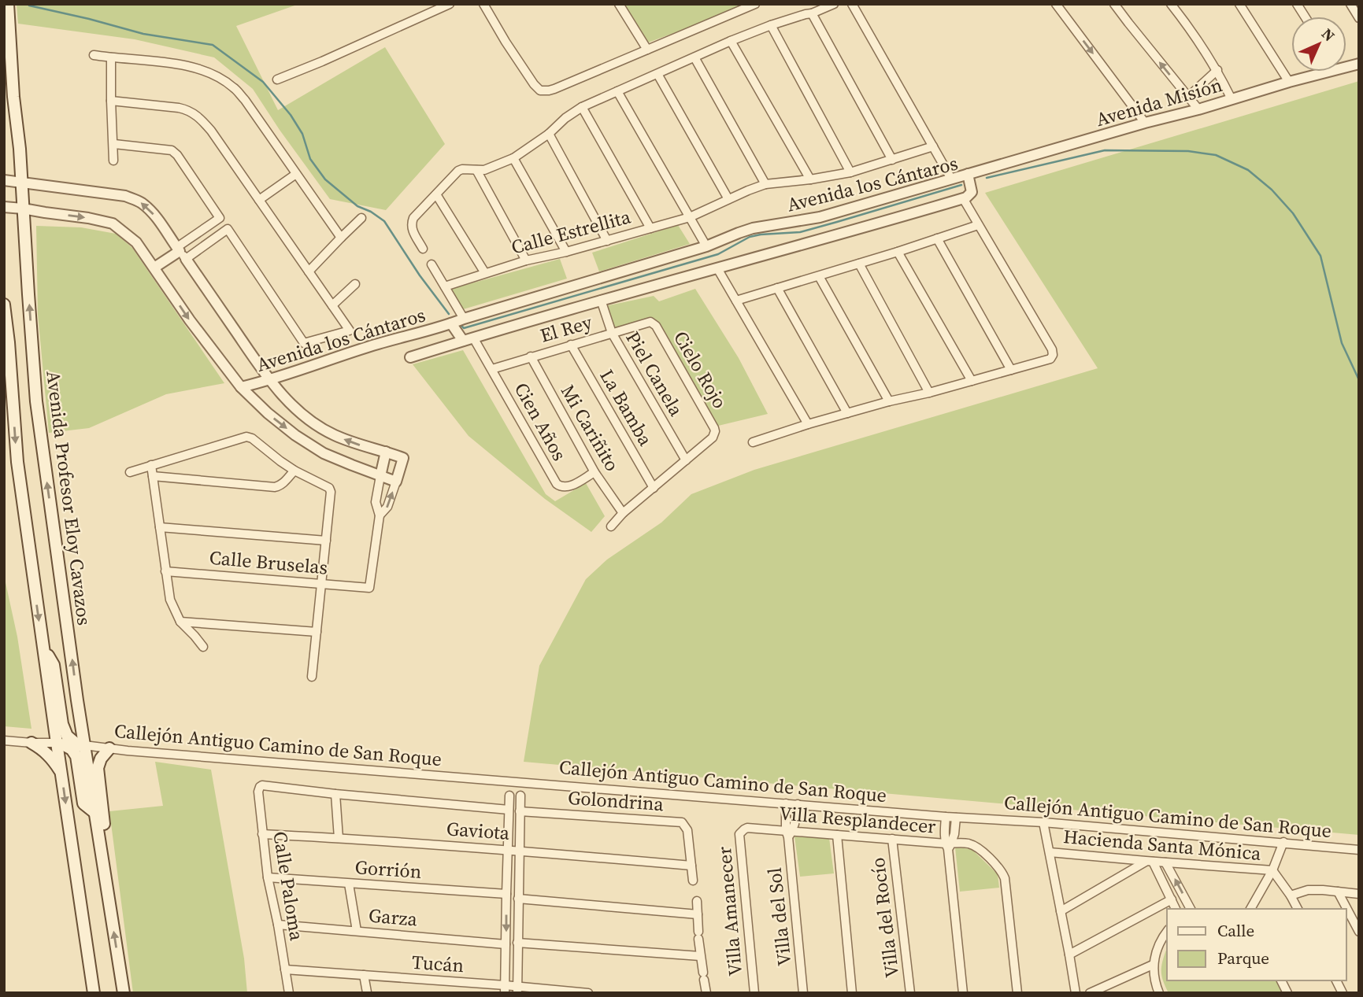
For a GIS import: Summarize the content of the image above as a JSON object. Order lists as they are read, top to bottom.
{
  "streets": {
    "main road": ["Avenida Profesor Eloy Cavazos"],
    "street": [
      "Avenida Misión",
      "Avenida los Cántaros",
      "Calle Estrellita",
      "El Rey",
      "Cielo Rojo",
      "Piel Canela",
      "La Bamba",
      "Cien Años",
      "Mi Cariñito",
      "Calle Bruselas",
      "Callejón Antiguo Camino de San Roque",
      "Golondrina",
      "Villa Resplandecer",
      "Gaviota",
      "Hacienda Santa Mónica",
      "Gorrión",
      "Calle Paloma",
      "Villa Amanecer",
      "Villa del Sol",
      "Garza",
      "Villa del Rocío",
      "Tucán"
    ]
  },
  "crossings": [
    ["Avenida Misión", "Avenida los Cántaros"],
    ["Avenida los Cántaros", "Piel Canela"],
    ["Avenida los Cántaros", "Cien Años"],
    ["El Rey", "Cielo Rojo"],
    ["El Rey", "Piel Canela"],
    ["El Rey", "La Bamba"],
    ["El Rey", "Cien Años"],
    ["El Rey", "Mi Cariñito"],
    ["Cielo Rojo", "Piel Canela"],
    ["Cien Años", "Mi Cariñito"],
    ["Avenida Profesor Eloy Cavazos", "Callejón Antiguo Camino de San Roque"],
    ["Callejón Antiguo Camino de San Roque", "Villa del Sol"],
    ["Golondrina", "Gaviota"],
    ["Villa Resplandecer", "Villa Amanecer"],
    ["Villa Resplandecer", "Villa del Sol"],
    ["Villa Resplandecer", "Villa del Rocío"],
    ["Gaviota", "Calle Paloma"],
    ["Gorrión", "Calle Paloma"],
    ["Calle Paloma", "Garza"],
    ["Calle Paloma", "Tucán"]
  ],
  "legend": ["Calle", "Parque"],
  "north": "top right"
}
